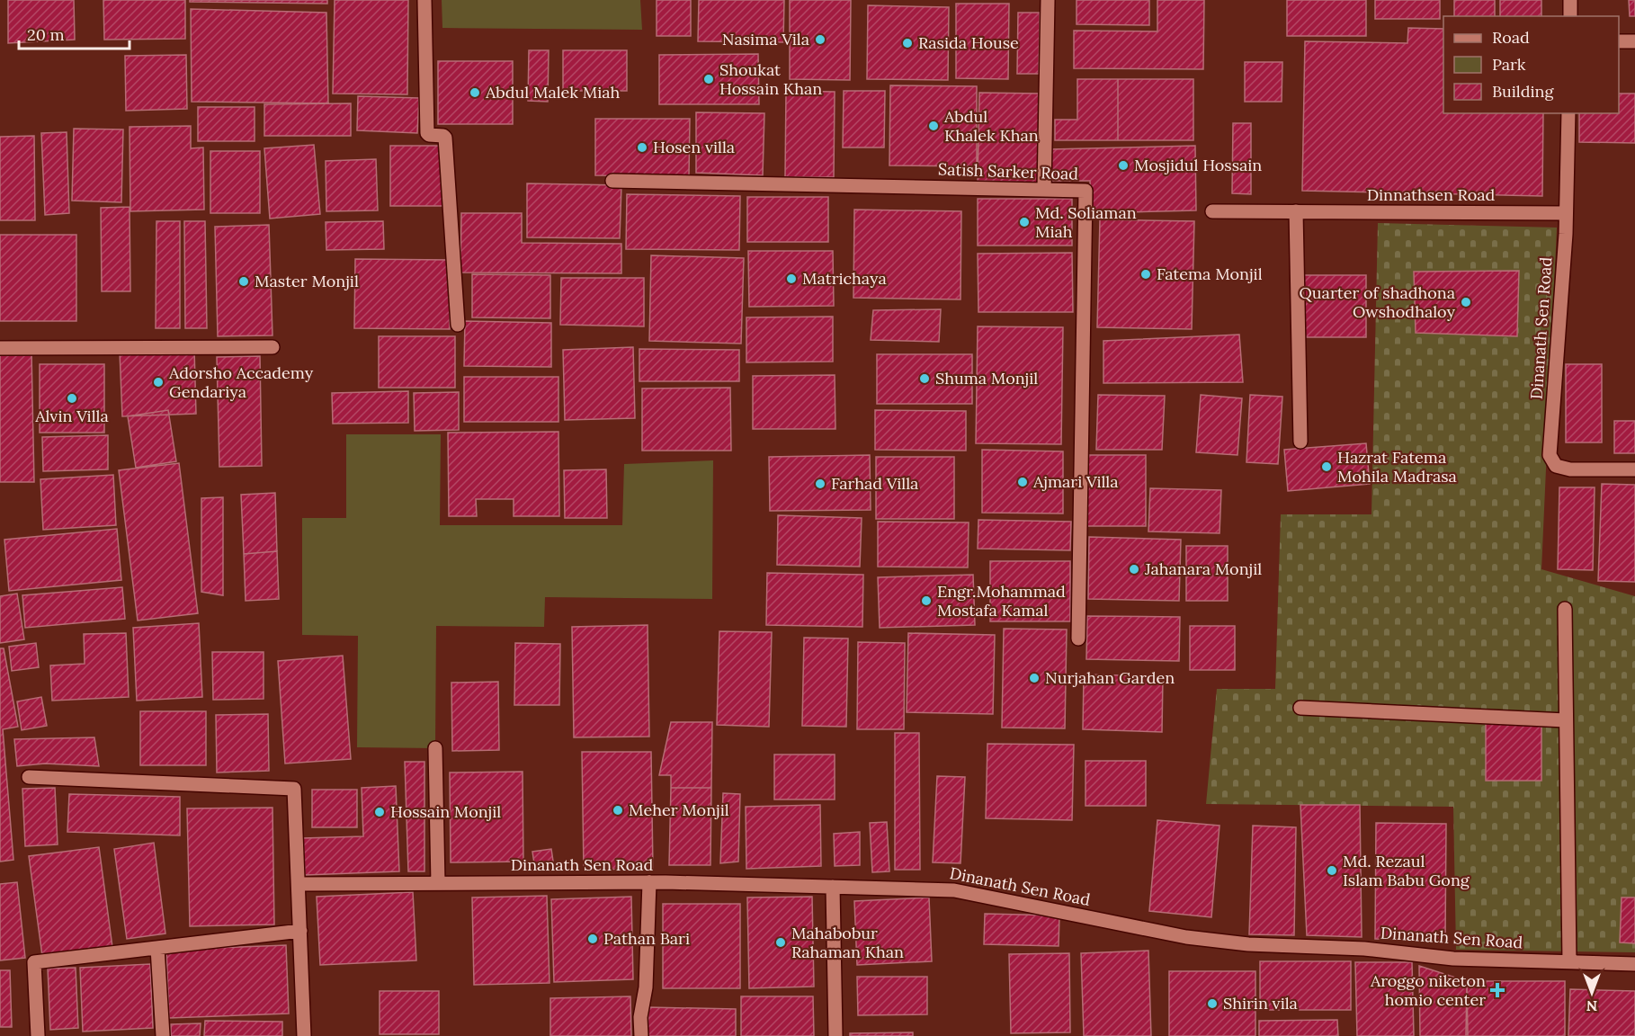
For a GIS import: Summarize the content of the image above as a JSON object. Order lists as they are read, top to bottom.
{
  "streets": {
    "street": ["Satish Sarker Road", "Dinnathsen Road", "Dinanath Sen Road"]
  },
  "crossings": [
    ["Dinnathsen Road", "Dinanath Sen Road"]
  ],
  "places": {
    "other": [
      "Nasima Vila",
      "Rasida House",
      "Shoukat Hossain Khan",
      "Abdul Malek Miah",
      "Abdul Khalek Khan",
      "Hosen villa",
      "Mosjidul Hossain",
      "Md. Soliaman Miah",
      "Fatema Monjil",
      "Matrichaya",
      "Master Monjil",
      "Quarter of shadhona Owshodhaloy",
      "Shuma Monjil",
      "Adorsho Accademy Gendariya",
      "Alvin Villa",
      "Hazrat Fatema Mohila Madrasa",
      "Ajmari Villa",
      "Farhad Villa",
      "Jahanara Monjil",
      "Engr.Mohammad Mostafa Kamal",
      "Nurjahan Garden",
      "Meher Monjil",
      "Hossain Monjil",
      "Md. Rezaul Islam Babu Gong",
      "Pathan Bari",
      "Mahabobur Rahaman Khan",
      "Shirin vila"
    ],
    "health": ["Aroggo niketon homio center"]
  },
  "legend": ["Road", "Park", "Building"],
  "scale_bar": "20 m",
  "north": "bottom"
}
